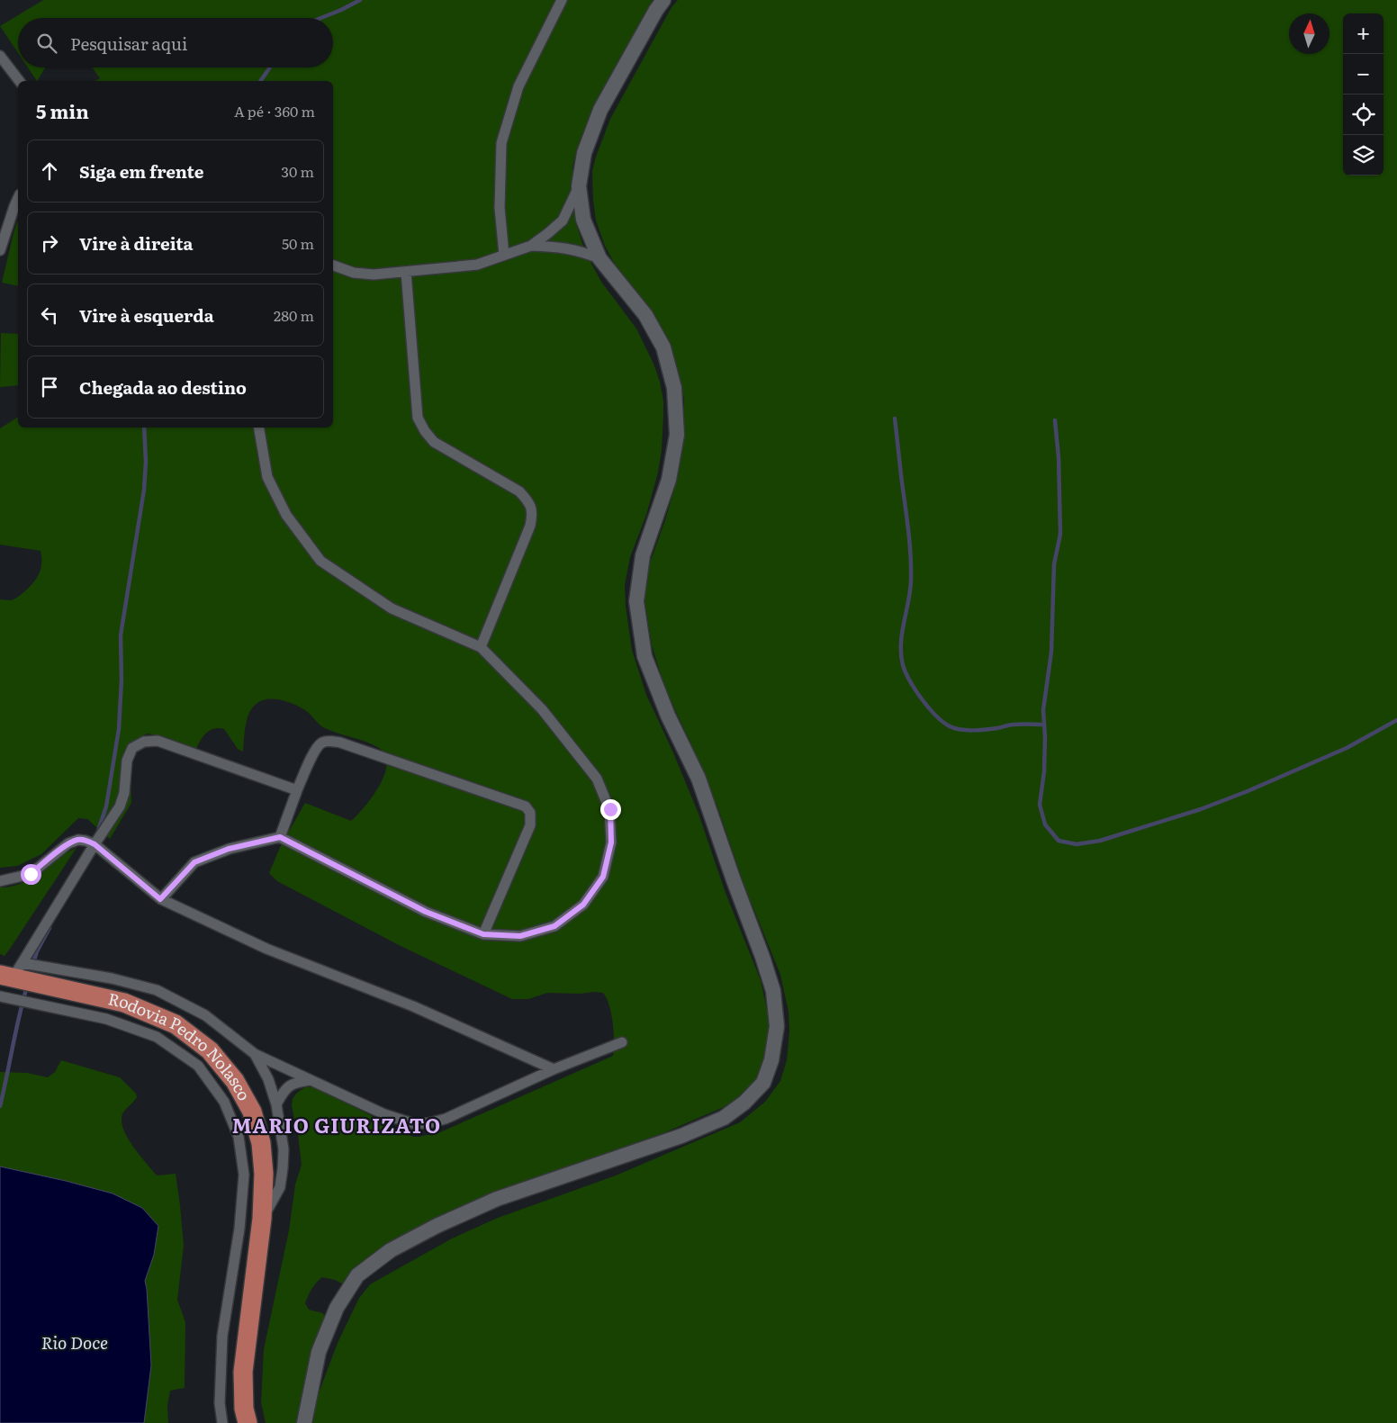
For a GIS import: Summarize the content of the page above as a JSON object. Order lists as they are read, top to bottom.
{
  "streets": {
    "highway": ["Rodovia Pedro Nolasco"]
  },
  "districts": ["MARIO GIURIZATO"],
  "water": ["Rio Doce"],
  "north": "top",
  "page": {
    "map_buttons": ["+", "−"],
    "search": "Pesquisar aqui",
    "heading": ["5 min", "A pé · 360 m"],
    "list": [
      ["Siga em frente", "30 m"],
      ["Vire à direita", "50 m"],
      ["Vire à esquerda", "280 m"],
      "Chegada ao destino"
    ]
  }
}
